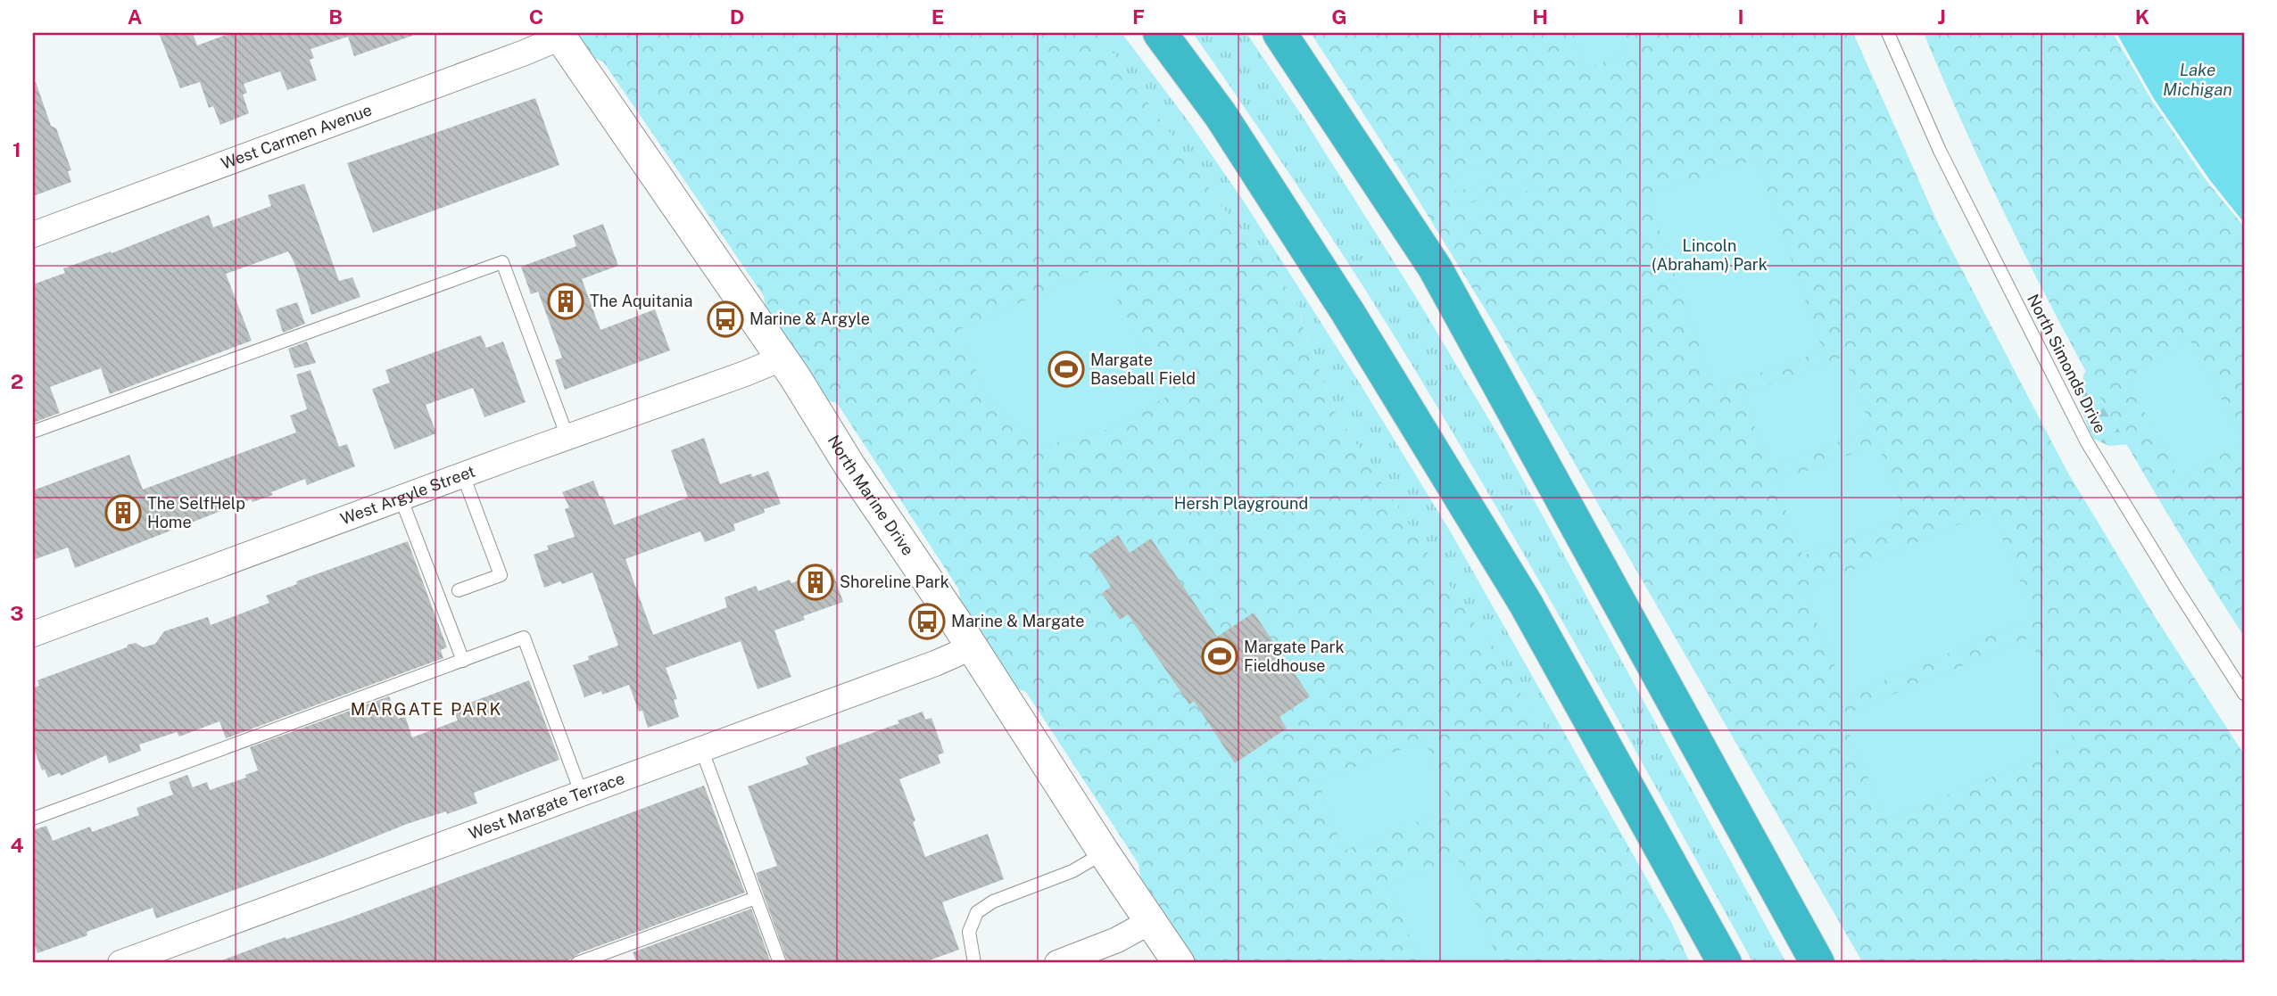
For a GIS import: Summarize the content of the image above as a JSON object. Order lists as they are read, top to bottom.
{
  "streets": {
    "street": [
      "West Carmen Avenue",
      "West Argyle Street",
      "North Marine Drive",
      "West Margate Terrace"
    ],
    "lane": ["North Simonds Drive"]
  },
  "crossings": [
    ["West Carmen Avenue", "North Marine Drive"],
    ["West Argyle Street", "North Marine Drive"],
    ["North Marine Drive", "West Margate Terrace"]
  ],
  "districts": ["MARGATE PARK"],
  "water": ["Lake Michigan"],
  "parks": ["Lincoln (Abraham) Park", "Hersh Playground"],
  "places": {
    "building": ["The Aquitania", "The SelfHelp Home", "Shoreline Park"],
    "bus stop": ["Marine & Argyle", "Marine & Margate"],
    "sports": ["Margate Baseball Field", "Margate Park Fieldhouse"]
  },
  "grid": {
    "columns": [
      "A",
      "B",
      "C",
      "D",
      "E",
      "F",
      "G",
      "H",
      "I",
      "J",
      "K"
    ],
    "rows": [
      "1",
      "2",
      "3",
      "4"
    ]
  }
}
